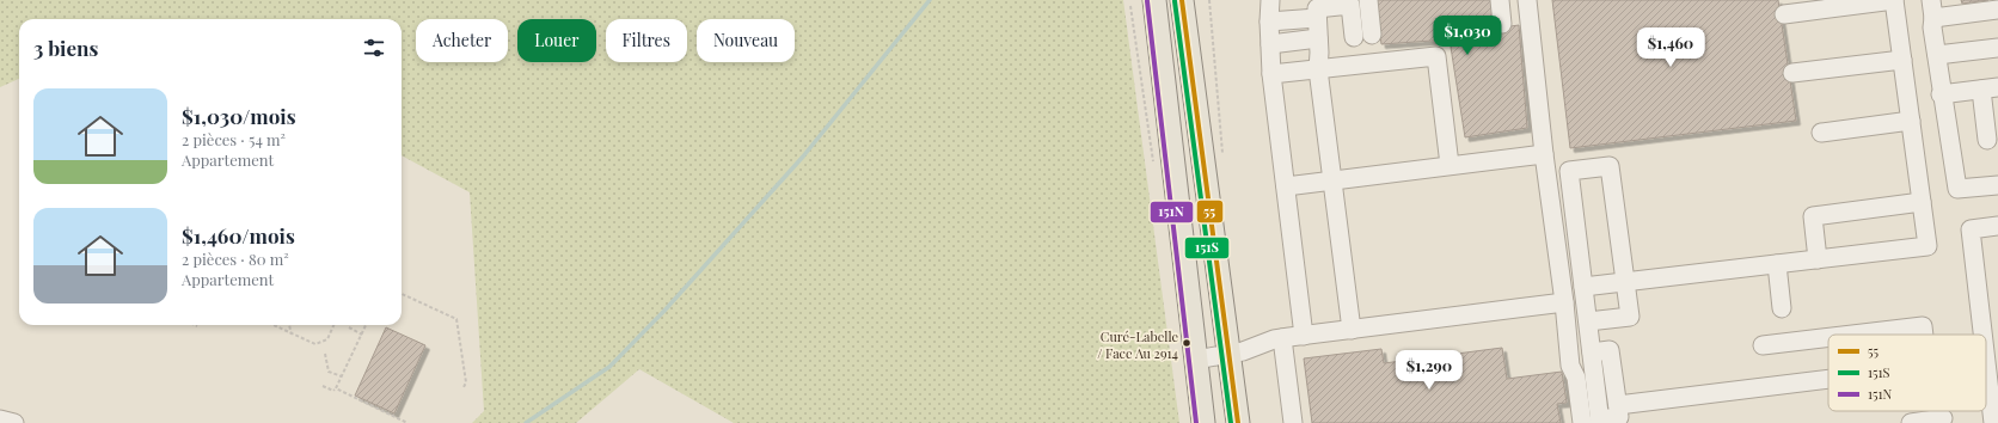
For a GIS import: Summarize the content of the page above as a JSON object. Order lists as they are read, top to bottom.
{
  "places": ["Curé-Labelle / Face Au 2914"],
  "lines": ["transit line 55", "transit line 151S", "transit line 151N"],
  "legend": ["55", "151S", "151N"],
  "page": {
    "price": ["$1,030", "$1,460", "$1,290"],
    "chip": [
      "Acheter",
      "Louer",
      "Filtres",
      "Nouveau"
    ],
    "heading": "3 biens",
    "list": [
      {
        "name": "$1,030/mois",
        "note": "2 pièces · 54 m² · Appartement"
      },
      {
        "name": "$1,460/mois",
        "note": "2 pièces · 80 m² · Appartement"
      }
    ]
  }
}
